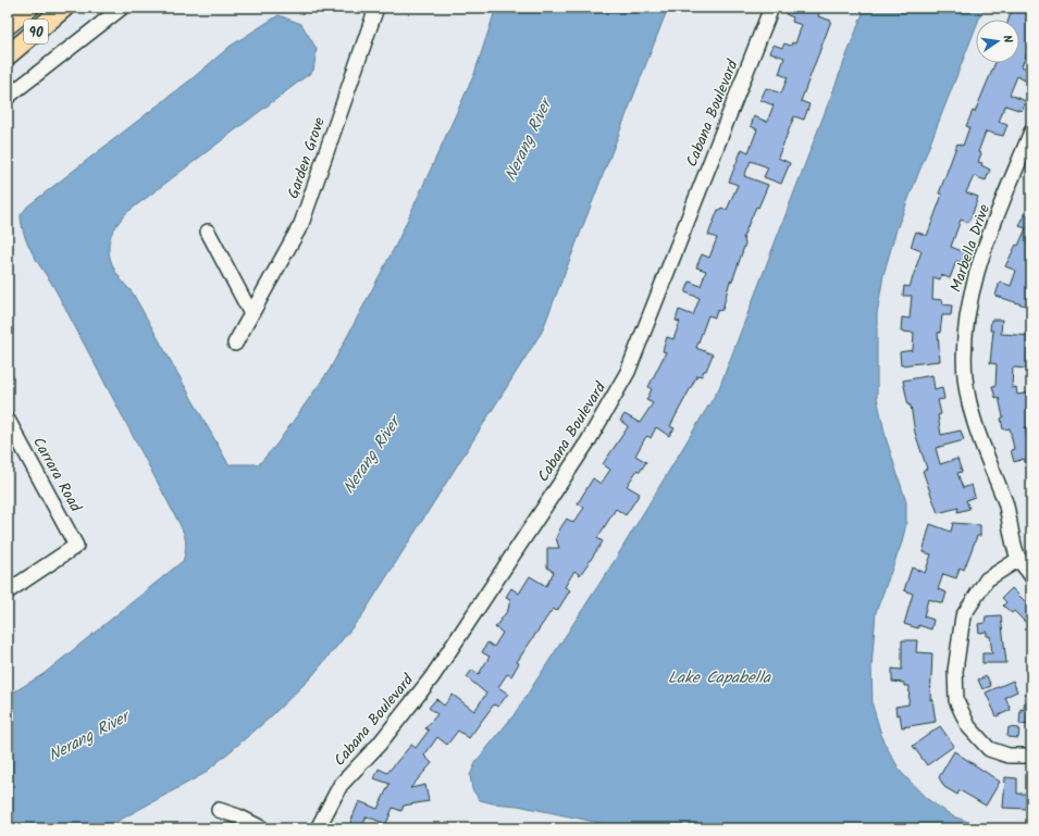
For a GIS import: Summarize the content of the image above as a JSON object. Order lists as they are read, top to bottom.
{
  "streets": {
    "main road": ["90"],
    "street": [
      "Cabana Boulevard",
      "Garden Grove",
      "Marbella Drive",
      "Carrara Road"
    ]
  },
  "water": ["Nerang River", "Lake Capabella"],
  "north": "right"
}
